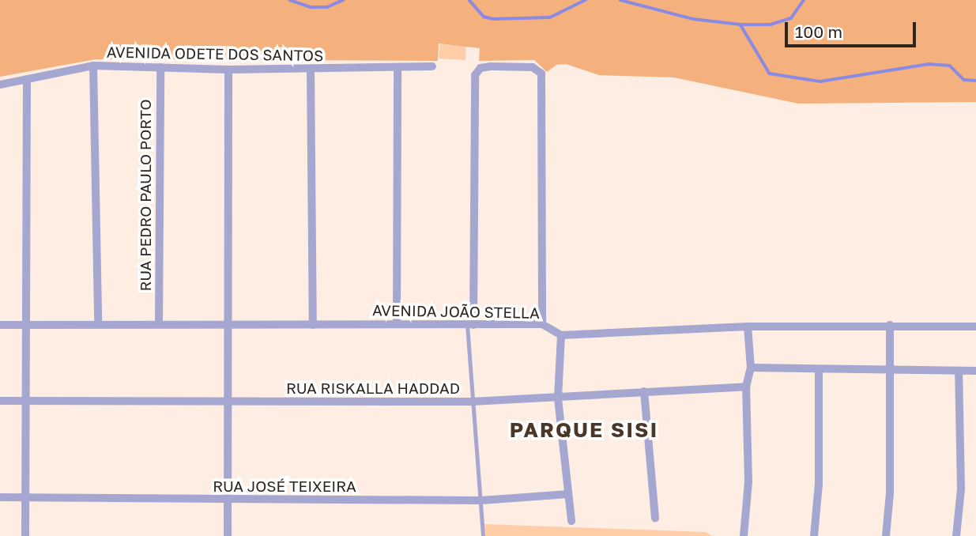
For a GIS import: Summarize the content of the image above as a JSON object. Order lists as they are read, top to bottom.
{
  "streets": {
    "street": [
      "AVENIDA ODETE DOS SANTOS",
      "RUA PEDRO PAULO PORTO",
      "AVENIDA JOÃO STELLA",
      "RUA RISKALLA HADDAD",
      "RUA JOSÉ TEIXEIRA"
    ]
  },
  "crossings": [
    ["AVENIDA ODETE DOS SANTOS", "RUA PEDRO PAULO PORTO"],
    ["RUA PEDRO PAULO PORTO", "AVENIDA JOÃO STELLA"]
  ],
  "districts": ["PARQUE SISI"],
  "scale_bar": "100 m"
}
